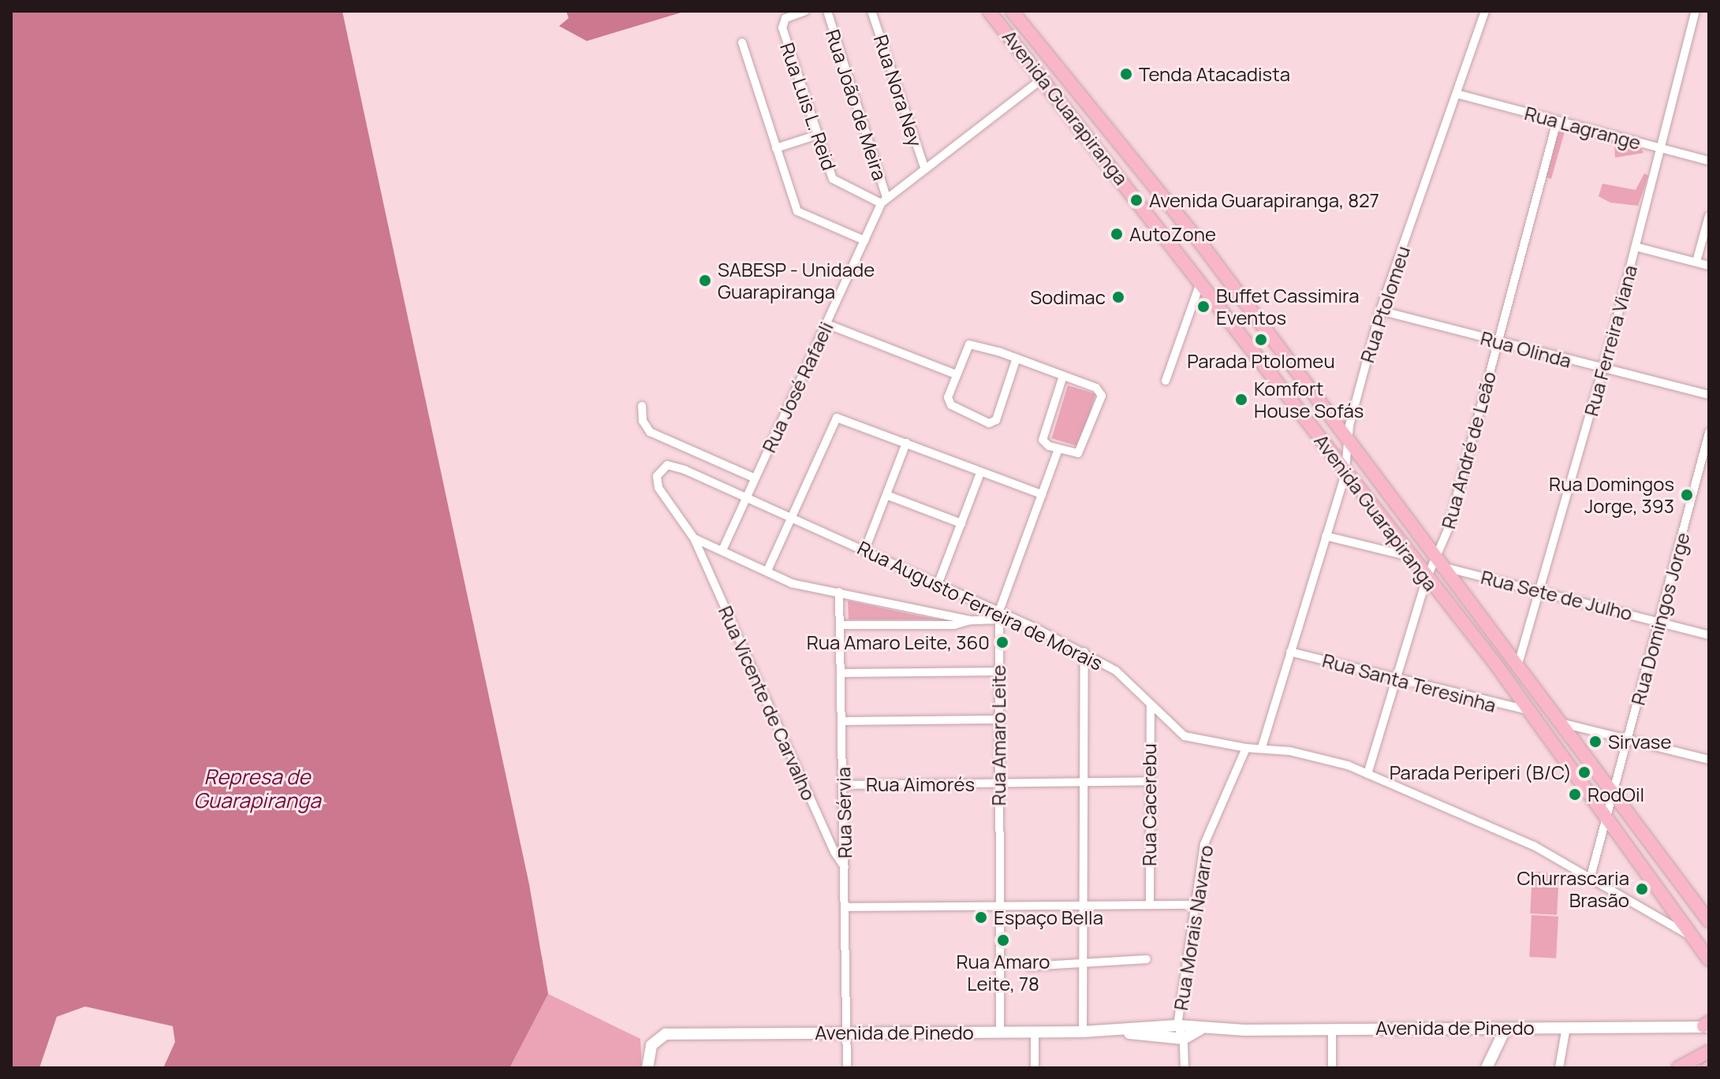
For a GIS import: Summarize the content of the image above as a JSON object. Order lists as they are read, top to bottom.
{
  "streets": {
    "main road": ["Avenida Guarapiranga"],
    "street": [
      "Rua Nora Ney",
      "Rua João de Meira",
      "Rua Luis L. Reid",
      "Rua Lagrange",
      "Rua Ptolomeu",
      "Rua Ferreira Viana",
      "Rua Olinda",
      "Rua José Rafaeli",
      "Rua André de Leão",
      "Rua Sete de Julho",
      "Rua Augusto Ferreira de Morais",
      "Rua Domingos Jorge",
      "Rua Santa Teresinha",
      "Rua Vicente de Carvalho",
      "Rua Amaro Leite",
      "Rua Aimorés",
      "Rua Cacerebu",
      "Rua Sérvia",
      "Rua Morais Navarro",
      "Avenida de Pinedo"
    ]
  },
  "crossings": [
    ["Rua Nora Ney", "Rua José Rafaeli"],
    ["Rua João de Meira", "Rua Luis L. Reid"],
    ["Rua João de Meira", "Rua José Rafaeli"],
    ["Rua Luis L. Reid", "Rua José Rafaeli"],
    ["Avenida Guarapiranga", "Rua Ptolomeu"],
    ["Avenida Guarapiranga", "Rua Ferreira Viana"],
    ["Avenida Guarapiranga", "Rua José Rafaeli"],
    ["Avenida Guarapiranga", "Rua André de Leão"],
    ["Avenida Guarapiranga", "Rua Sete de Julho"],
    ["Avenida Guarapiranga", "Rua Augusto Ferreira de Morais"],
    ["Avenida Guarapiranga", "Rua Domingos Jorge"],
    ["Avenida Guarapiranga", "Rua Santa Teresinha"],
    ["Rua Lagrange", "Rua Ptolomeu"],
    ["Rua Lagrange", "Rua Ferreira Viana"],
    ["Rua Lagrange", "Rua André de Leão"],
    ["Rua Ptolomeu", "Rua Olinda"],
    ["Rua Ptolomeu", "Rua Augusto Ferreira de Morais"],
    ["Rua Ptolomeu", "Rua Santa Teresinha"],
    ["Rua Ferreira Viana", "Rua Olinda"],
    ["Rua Ferreira Viana", "Rua Sete de Julho"],
    ["Rua Olinda", "Rua André de Leão"],
    ["Rua José Rafaeli", "Rua Augusto Ferreira de Morais"],
    ["Rua André de Leão", "Rua Sete de Julho"],
    ["Rua André de Leão", "Rua Augusto Ferreira de Morais"],
    ["Rua André de Leão", "Rua Santa Teresinha"],
    ["Rua Sete de Julho", "Rua Domingos Jorge"],
    ["Rua Augusto Ferreira de Morais", "Rua Domingos Jorge"],
    ["Rua Augusto Ferreira de Morais", "Rua Vicente de Carvalho"],
    ["Rua Augusto Ferreira de Morais", "Rua Amaro Leite"],
    ["Rua Augusto Ferreira de Morais", "Rua Cacerebu"],
    ["Rua Augusto Ferreira de Morais", "Rua Morais Navarro"],
    ["Rua Vicente de Carvalho", "Rua Sérvia"],
    ["Rua Amaro Leite", "Rua Aimorés"],
    ["Rua Amaro Leite", "Avenida de Pinedo"],
    ["Rua Aimorés", "Rua Cacerebu"],
    ["Rua Aimorés", "Rua Sérvia"],
    ["Rua Sérvia", "Avenida de Pinedo"],
    ["Rua Morais Navarro", "Avenida de Pinedo"]
  ],
  "water": ["Represa de Guarapiranga"],
  "places": [
    "Tenda Atacadista",
    "Avenida Guarapiranga, 827",
    "AutoZone",
    "SABESP - Unidade Guarapiranga",
    "Sodimac",
    "Buffet Cassimira Eventos",
    "Parada Ptolomeu",
    "Komfort House Sofás",
    "Rua Domingos Jorge, 393",
    "Rua Amaro Leite, 360",
    "Sirvase",
    "Parada Periperi (B/C)",
    "RodOil",
    "Churrascaria Brasão",
    "Espaço Bella",
    "Rua Amaro Leite, 78"
  ]
}
